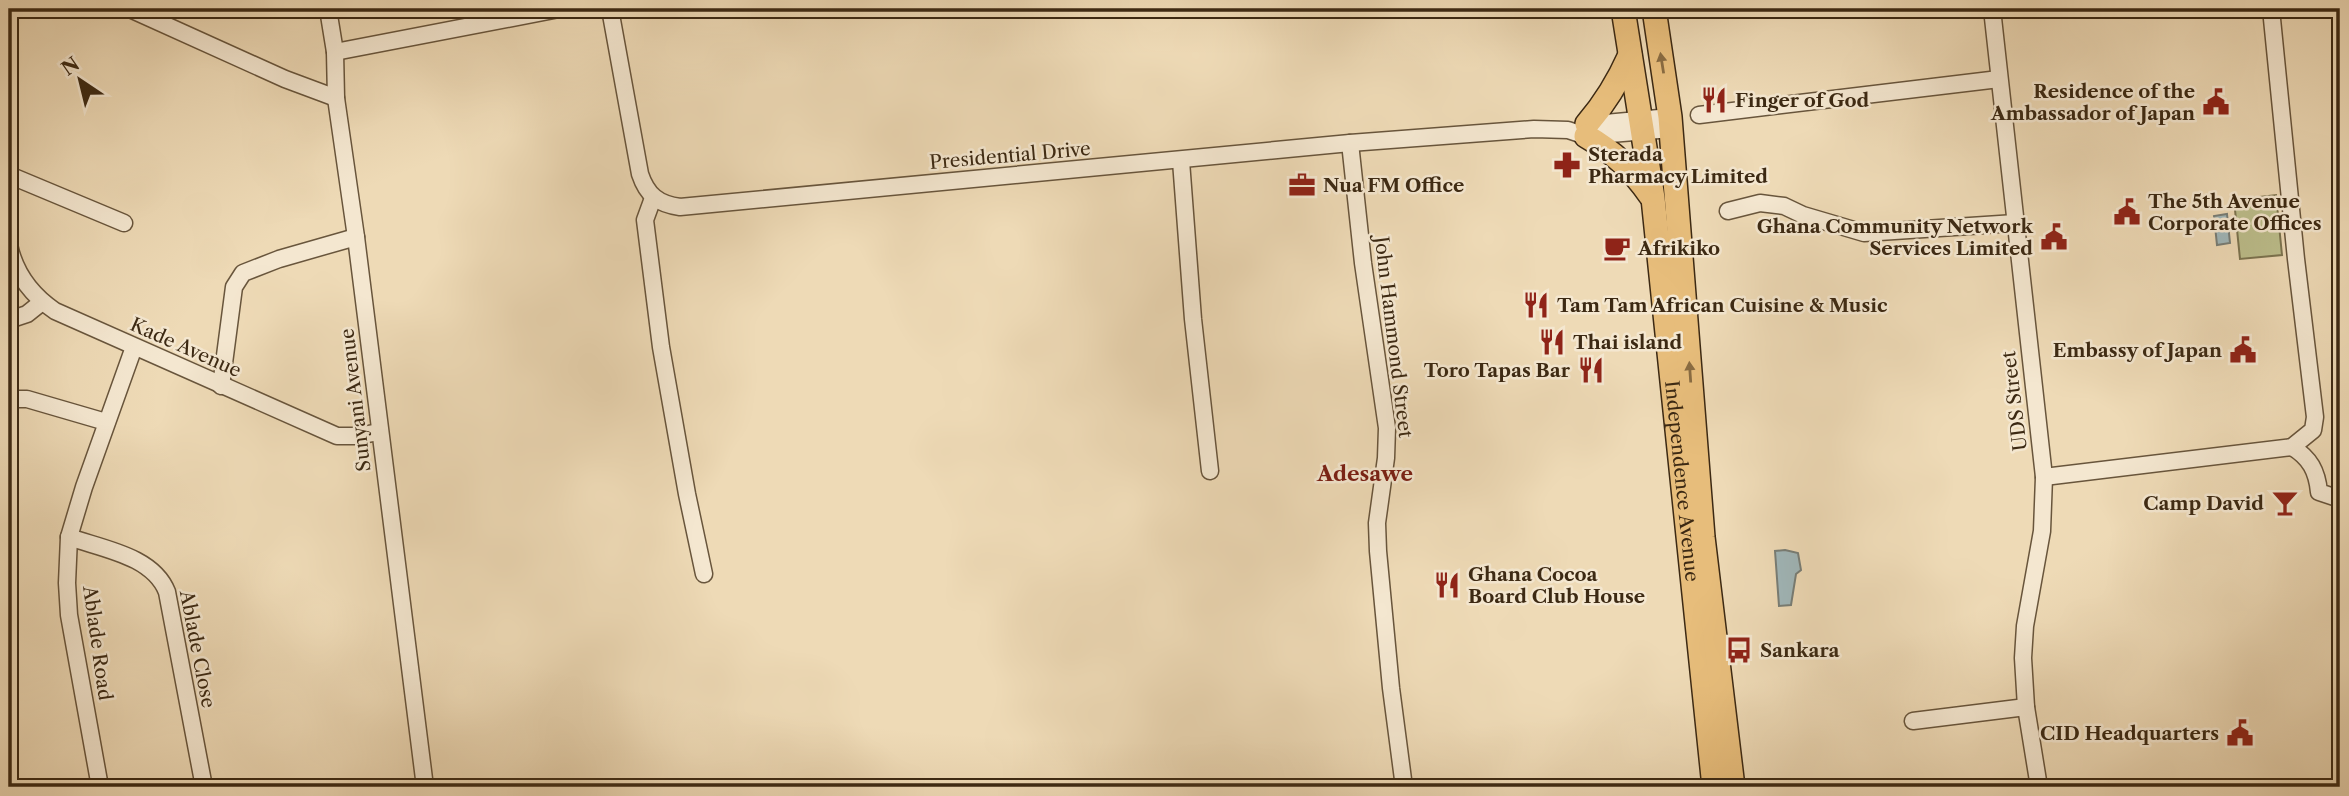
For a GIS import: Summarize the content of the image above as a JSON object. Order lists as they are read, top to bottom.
{
  "streets": {
    "highway": ["Independence Avenue"],
    "street": [
      "Presidential Drive",
      "John Hammond Street",
      "Kade Avenue",
      "Sunyani Avenue",
      "UDS Street",
      "Ablade Road",
      "Ablade Close"
    ]
  },
  "crossings": [
    ["Presidential Drive", "John Hammond Street"],
    ["Presidential Drive", "Independence Avenue"],
    ["Kade Avenue", "Sunyani Avenue"],
    ["Kade Avenue", "Ablade Road"],
    ["Ablade Road", "Ablade Close"]
  ],
  "districts": ["Adesawe"],
  "places": {
    "restaurant": [
      "Finger of God",
      "Tam Tam African Cuisine & Music",
      "Thai island",
      "Toro Tapas Bar",
      "Ghana Cocoa Board Club House"
    ],
    "public building": [
      "Residence of the Ambassador of Japan",
      "The 5th Avenue Corporate Offices",
      "Ghana Community Network Services Limited",
      "Embassy of Japan",
      "CID Headquarters"
    ],
    "pharmacy": ["Sterada Pharmacy Limited"],
    "office": ["Nua FM Office"],
    "cafe": ["Afrikiko"],
    "bar": ["Camp David"],
    "bus stop": ["Sankara"]
  },
  "north": "top left"
}
